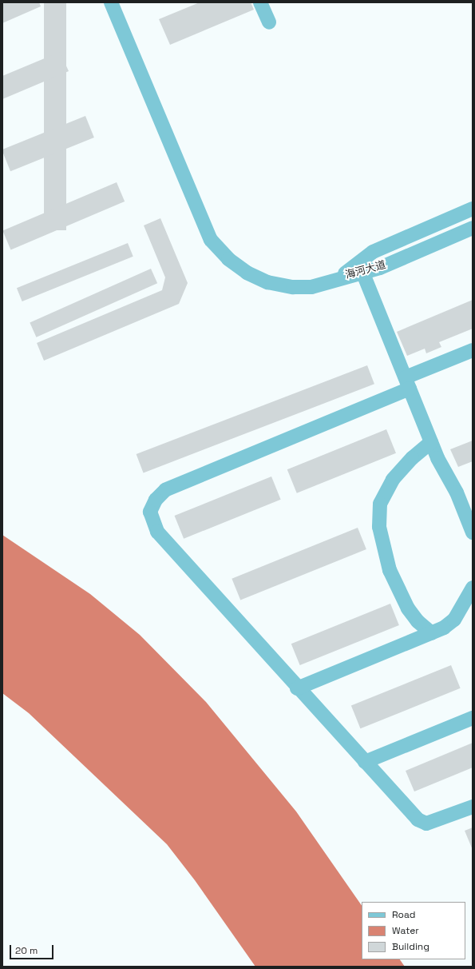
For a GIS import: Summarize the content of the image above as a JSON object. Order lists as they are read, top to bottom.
{
  "streets": {
    "street": ["海河大道"]
  },
  "legend": ["Road", "Water", "Building"],
  "scale_bar": "20 m"
}
